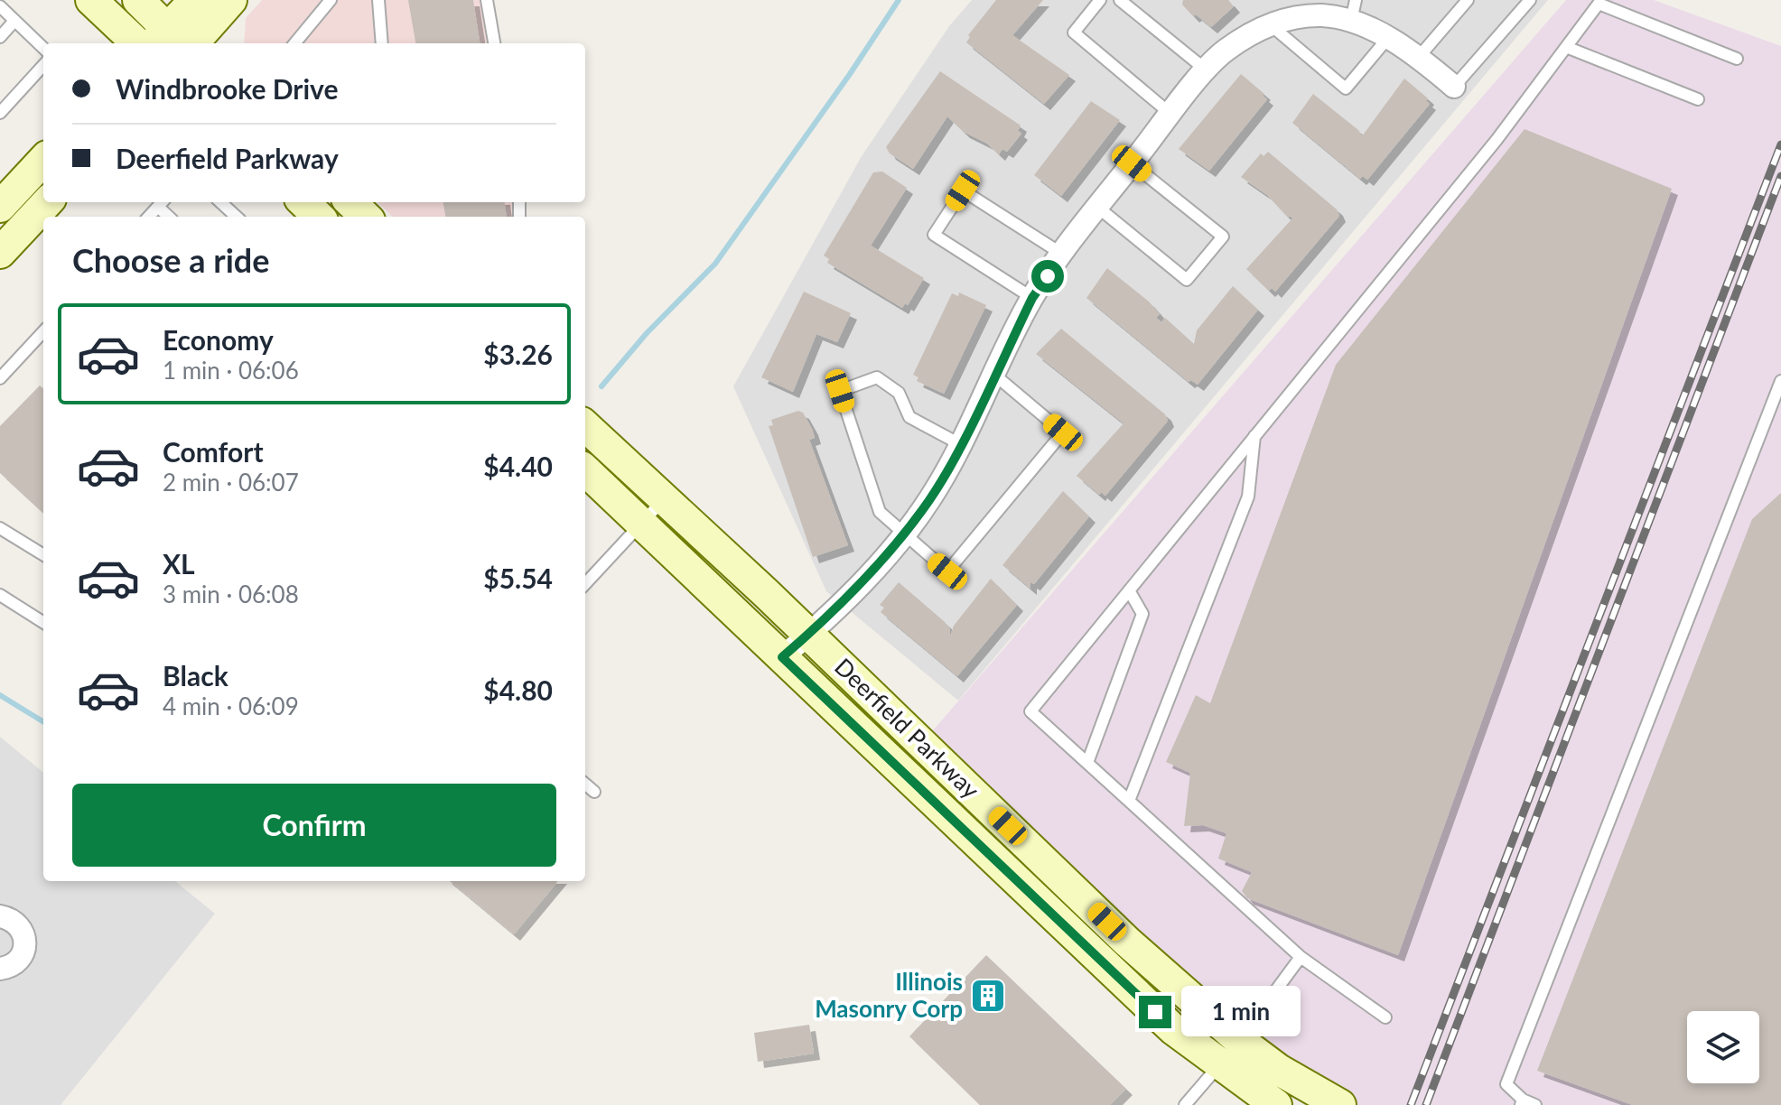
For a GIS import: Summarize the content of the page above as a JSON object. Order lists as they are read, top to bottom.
{
  "streets": {
    "main road": ["Deerfield Parkway"]
  },
  "places": {
    "building": ["Illinois Masonry Corp"]
  },
  "page": {
    "banner": ["Windbrooke Drive", "Deerfield Parkway"],
    "heading": "Choose a ride",
    "list": [
      {
        "name": "Economy",
        "note": "1 min · 06:06",
        "value": "$3.26"
      },
      {
        "name": "Comfort",
        "note": "2 min · 06:07",
        "value": "$4.40"
      },
      {
        "name": "XL",
        "note": "3 min · 06:08",
        "value": "$5.54"
      },
      {
        "name": "Black",
        "note": "4 min · 06:09",
        "value": "$4.80"
      }
    ],
    "buttons": "Confirm",
    "bubble": "1 min"
  }
}
